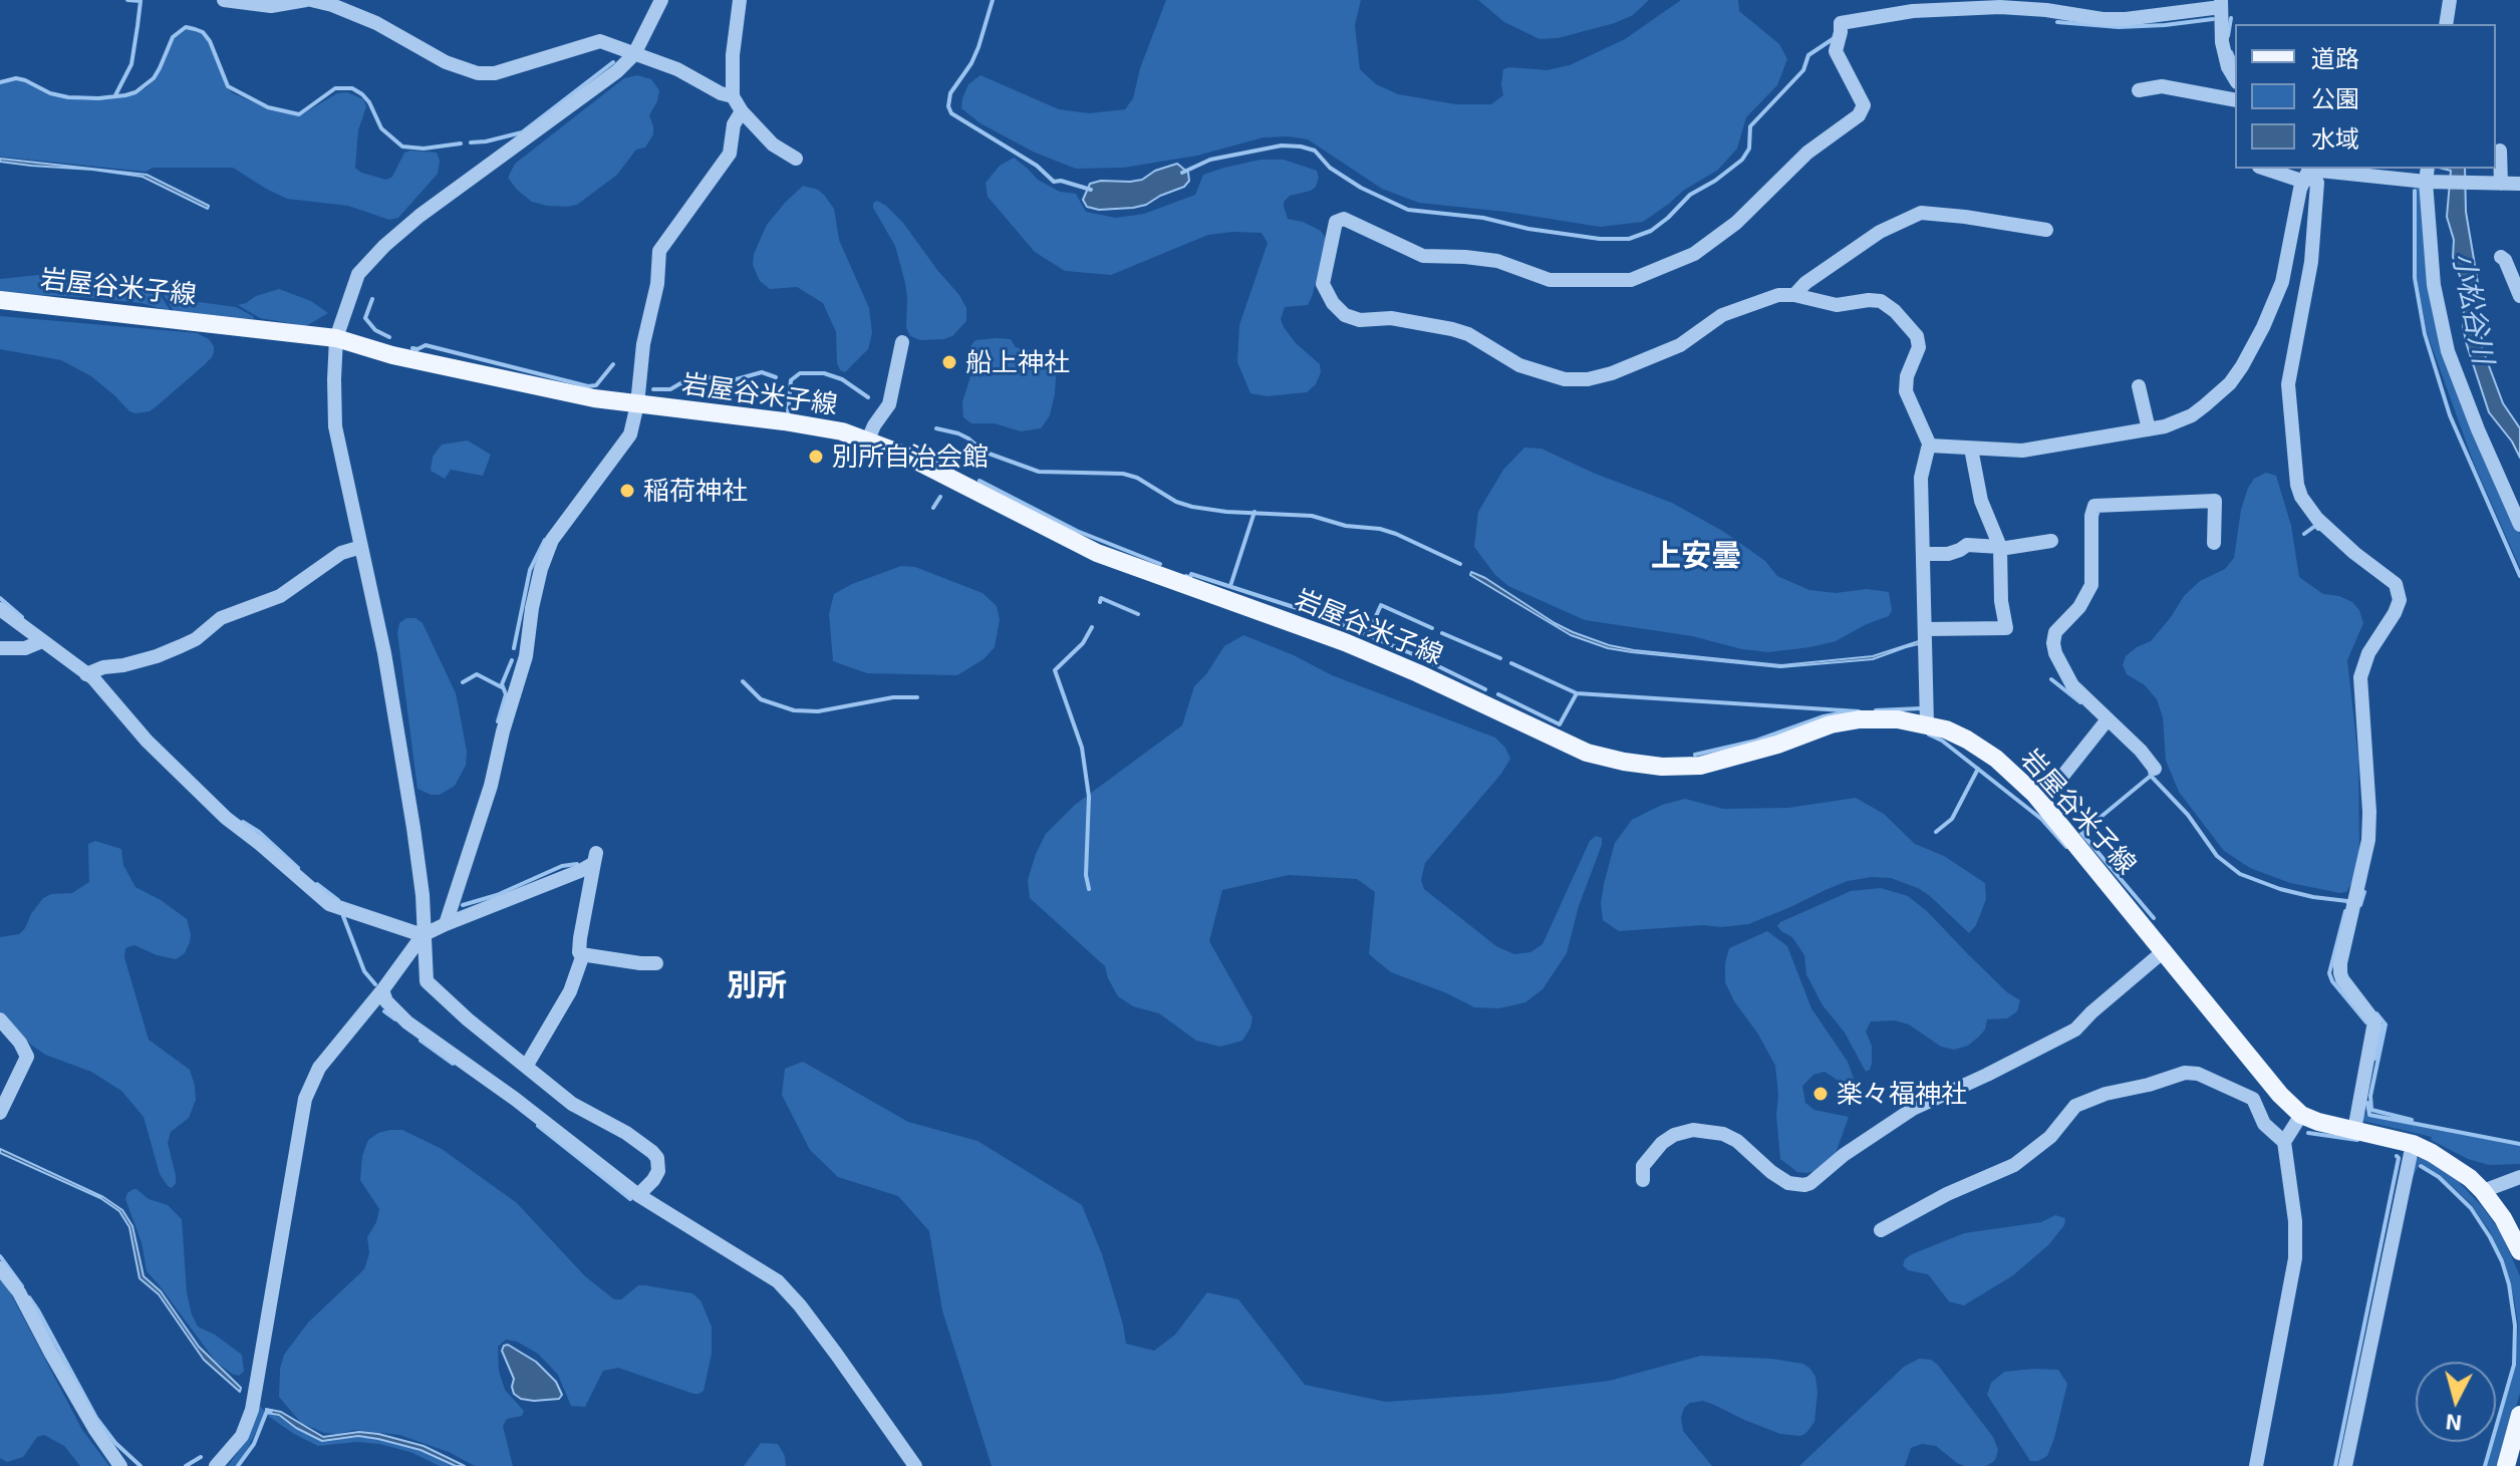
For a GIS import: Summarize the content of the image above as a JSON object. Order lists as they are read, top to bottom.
{
  "streets": {
    "main road": ["岩屋谷米子線"]
  },
  "districts": ["上安曇", "別所"],
  "water": ["小松谷川"],
  "places": [
    "船上神社",
    "別所自治会館",
    "稲荷神社",
    "楽々福神社"
  ],
  "legend": ["道路", "公園", "水域"],
  "north": "bottom"
}
